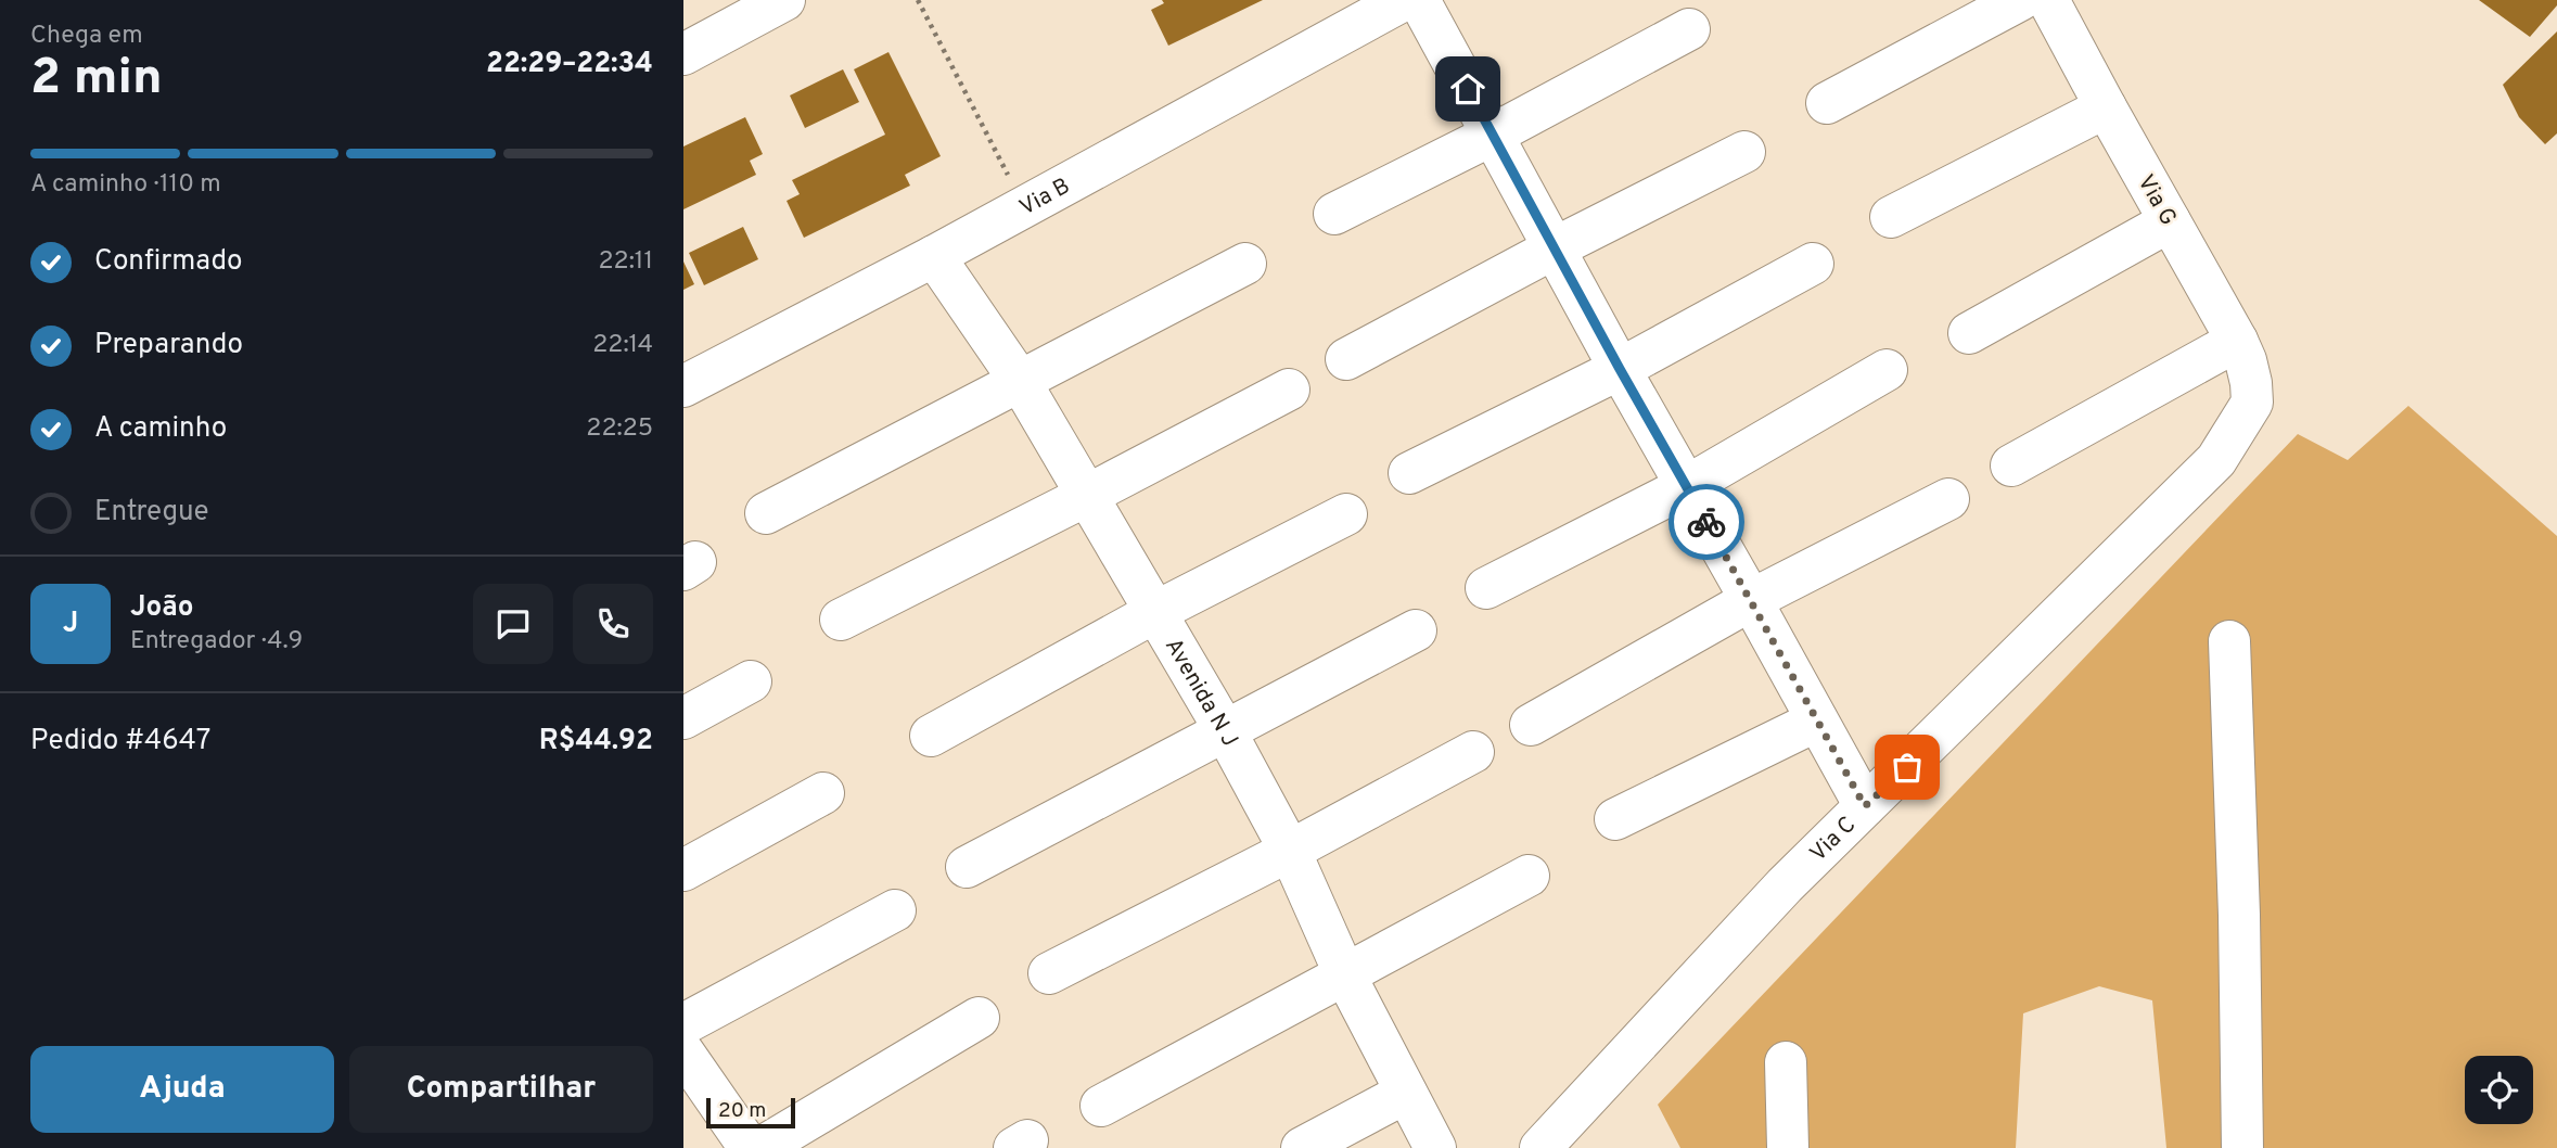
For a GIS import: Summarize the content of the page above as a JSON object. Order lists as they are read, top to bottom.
{
  "streets": {
    "street": [
      "Via B",
      "Via G",
      "Avenida N J",
      "Via C"
    ]
  },
  "crossings": [
    ["Via B", "Avenida N J"],
    ["Via G", "Via C"]
  ],
  "scale_bar": "20 m",
  "page": {
    "heading": ["2 min", "Chega em", "22:29–22:34"],
    "panel": [
      "João",
      "Entregador · 4.9",
      "Pedido #4647",
      "R$44.92"
    ],
    "bar": "A caminho · 110 m",
    "list": [
      ["Confirmado", "22:11"],
      ["Preparando", "22:14"],
      ["A caminho", "22:25"],
      "Entregue"
    ],
    "round": "J",
    "buttons": ["Ajuda", "Compartilhar"],
    "scale": "20 m"
  }
}
